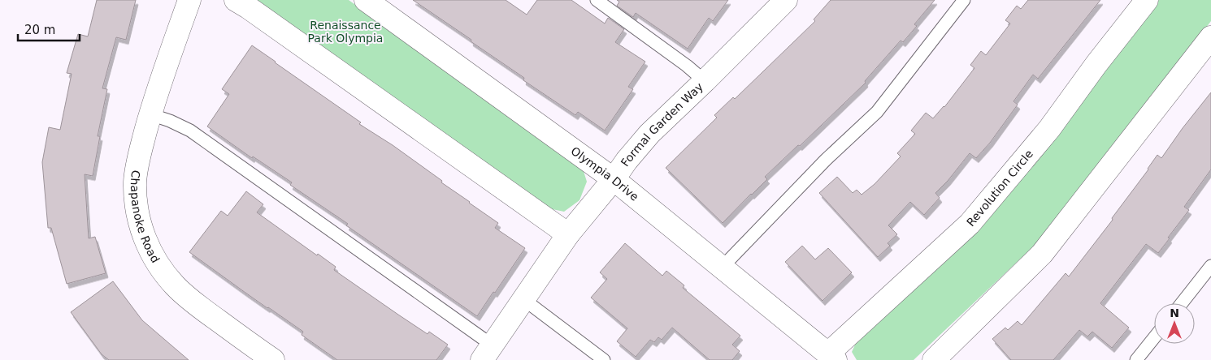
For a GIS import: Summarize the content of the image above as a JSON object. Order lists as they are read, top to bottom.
{
  "streets": {
    "street": [
      "Formal Garden Way",
      "Olympia Drive",
      "Revolution Circle",
      "Chapanoke Road"
    ]
  },
  "crossings": [
    ["Formal Garden Way", "Olympia Drive"],
    ["Olympia Drive", "Revolution Circle"]
  ],
  "parks": ["Renaissance Park Olympia"],
  "scale_bar": "20 m",
  "north": "top"
}
